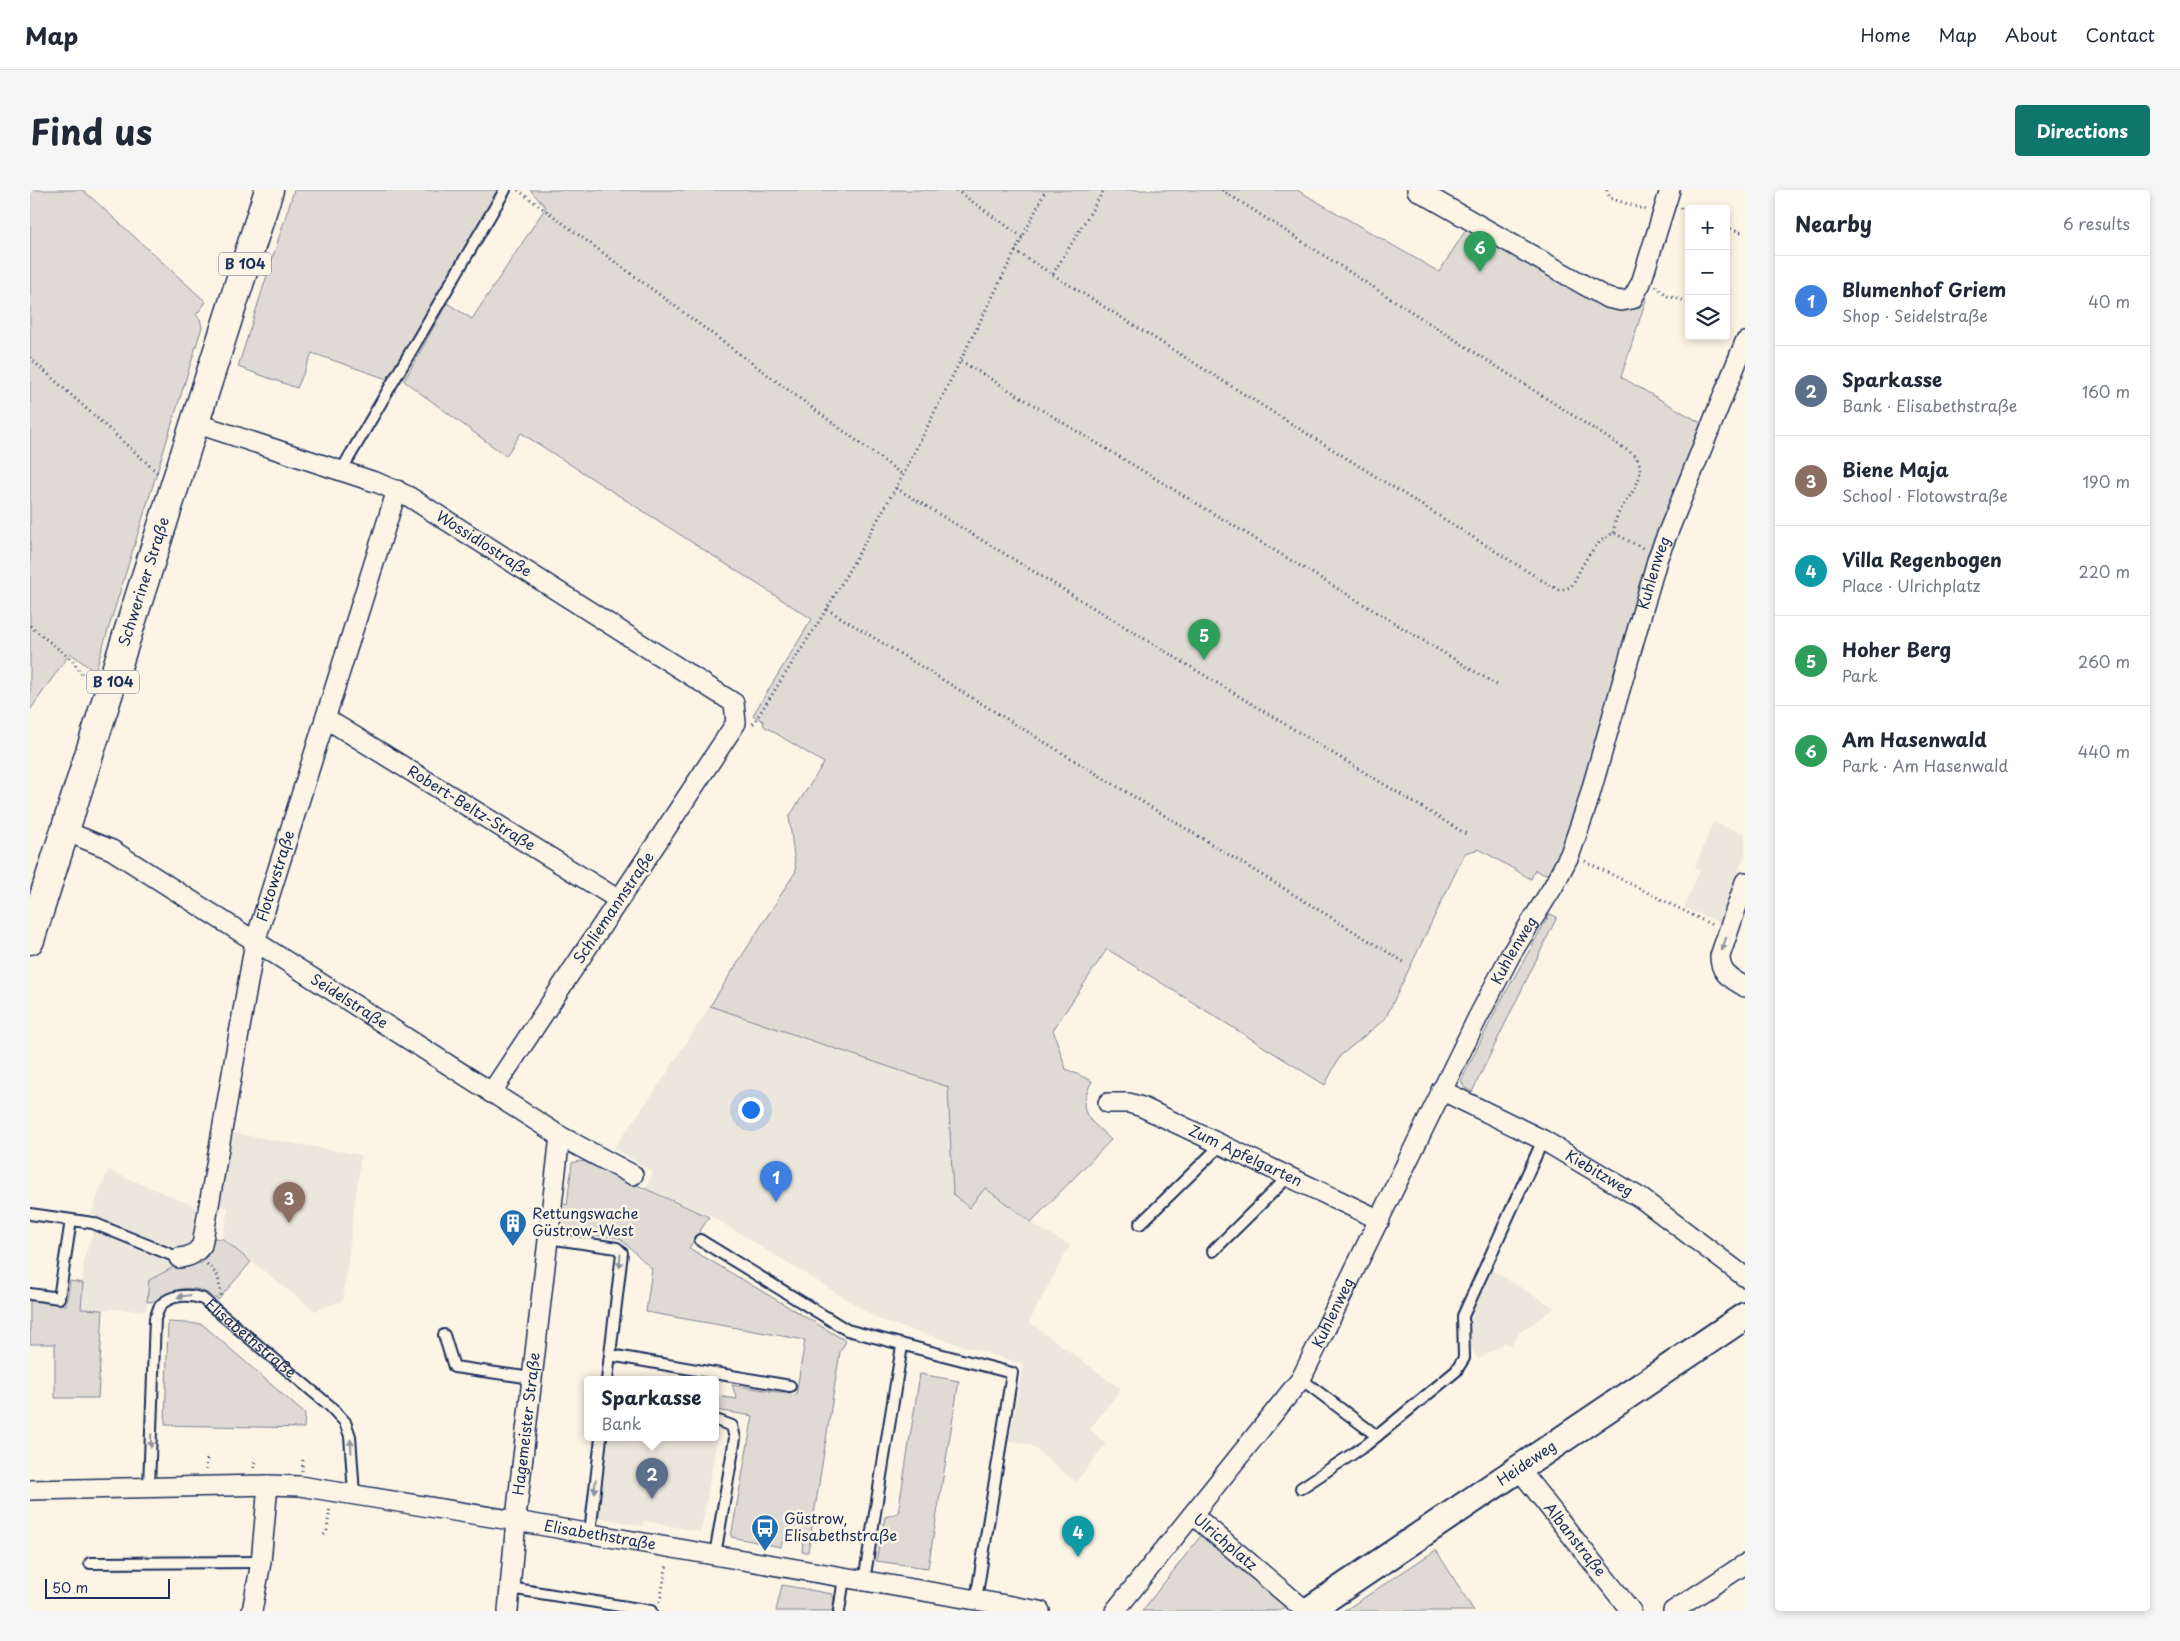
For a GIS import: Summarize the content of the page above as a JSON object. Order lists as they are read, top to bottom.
{
  "streets": {
    "main road": ["B 104", "Schweriner Straße"],
    "street": [
      "Wossidlostraße",
      "Kuhlenweg",
      "Robert-Beltz-Straße",
      "Flotowstraße",
      "Schliemannstraße",
      "Seidelstraße",
      "Zum Apfelgarten",
      "Kiebitzweg",
      "Elisabethstraße",
      "Hagemeister Straße",
      "Heideweg",
      "Albanstraße",
      "Ulrichplatz"
    ]
  },
  "crossings": [
    ["B 104", "Wossidlostraße"],
    ["B 104", "Schweriner Straße"],
    ["Wossidlostraße", "Schweriner Straße"],
    ["Wossidlostraße", "Flotowstraße"],
    ["Wossidlostraße", "Schliemannstraße"],
    ["Kuhlenweg", "Zum Apfelgarten"],
    ["Kuhlenweg", "Kiebitzweg"],
    ["Kuhlenweg", "Ulrichplatz"],
    ["Schweriner Straße", "Seidelstraße"],
    ["Robert-Beltz-Straße", "Flotowstraße"],
    ["Robert-Beltz-Straße", "Schliemannstraße"],
    ["Flotowstraße", "Seidelstraße"],
    ["Schliemannstraße", "Seidelstraße"],
    ["Seidelstraße", "Hagemeister Straße"],
    ["Elisabethstraße", "Hagemeister Straße"],
    ["Heideweg", "Albanstraße"],
    ["Heideweg", "Ulrichplatz"]
  ],
  "places": {
    "building": ["Rettungswache Güstrow-West"],
    "bus stop": ["Güstrow, Elisabethstraße"]
  },
  "scale_bar": "50 m",
  "page": {
    "header": "Map",
    "nav": [
      "Home",
      "Map",
      "About",
      "Contact"
    ],
    "title": "Find us",
    "buttons": "Directions",
    "heading": ["Nearby", "6 results"],
    "map_buttons": ["+", "−"],
    "pins": [
      "6",
      "5",
      "1",
      "3",
      "2",
      "4"
    ],
    "list": [
      {
        "mark": "1",
        "name": "Blumenhof Griem",
        "note": "Shop · Seidelstraße",
        "value": "40 m"
      },
      {
        "mark": "2",
        "name": "Sparkasse",
        "note": "Bank · Elisabethstraße",
        "value": "160 m"
      },
      {
        "mark": "3",
        "name": "Biene Maja",
        "note": "School · Flotowstraße",
        "value": "190 m"
      },
      {
        "mark": "4",
        "name": "Villa Regenbogen",
        "note": "Place · Ulrichplatz",
        "value": "220 m"
      },
      {
        "mark": "5",
        "name": "Hoher Berg",
        "note": "Park",
        "value": "260 m"
      },
      {
        "mark": "6",
        "name": "Am Hasenwald",
        "note": "Park · Am Hasenwald",
        "value": "440 m"
      }
    ],
    "popup": ["Sparkasse", "Bank"],
    "scale": "50 m"
  }
}
